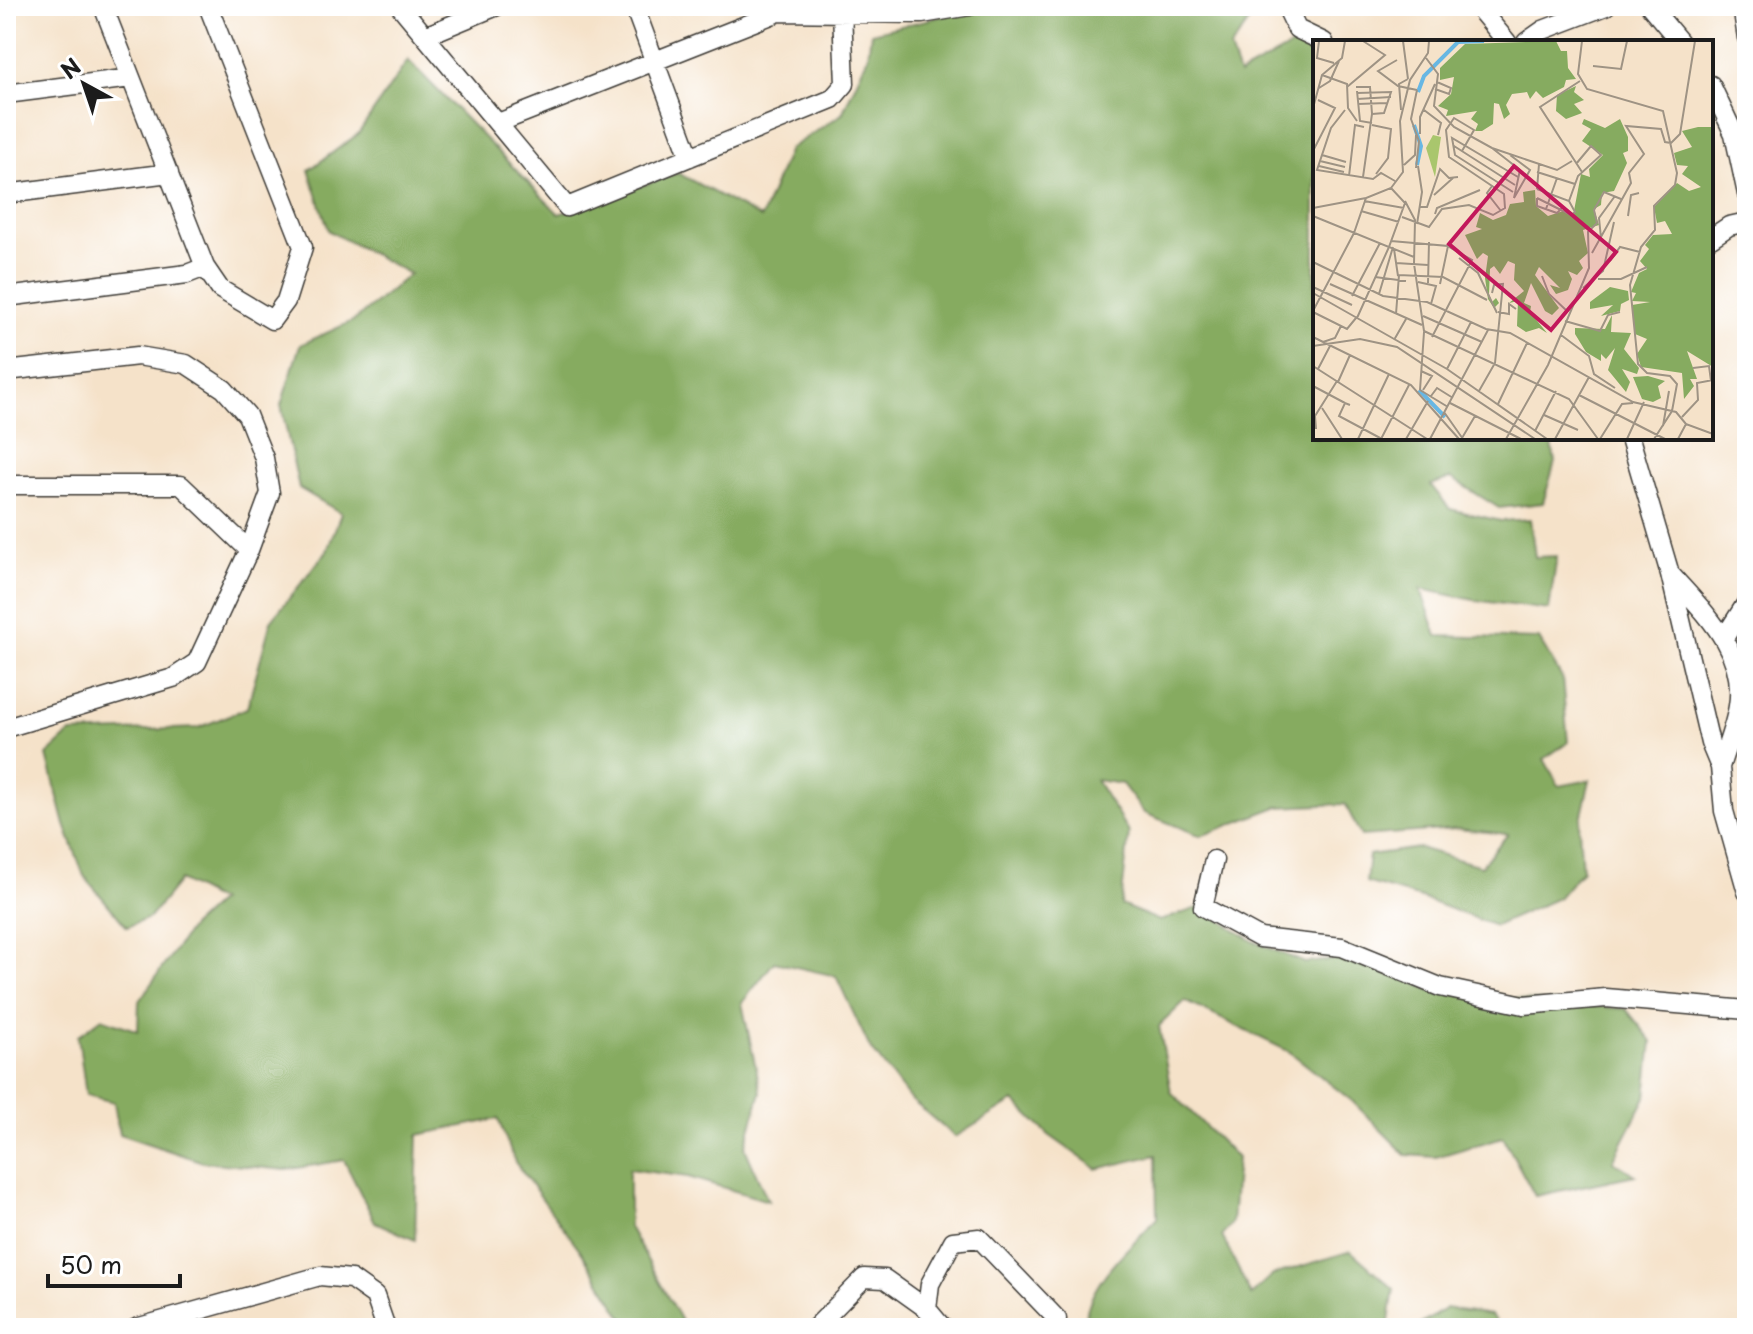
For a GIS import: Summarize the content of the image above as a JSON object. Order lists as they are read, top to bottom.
{
  "scale_bar": "50 m",
  "north": "top left"
}
